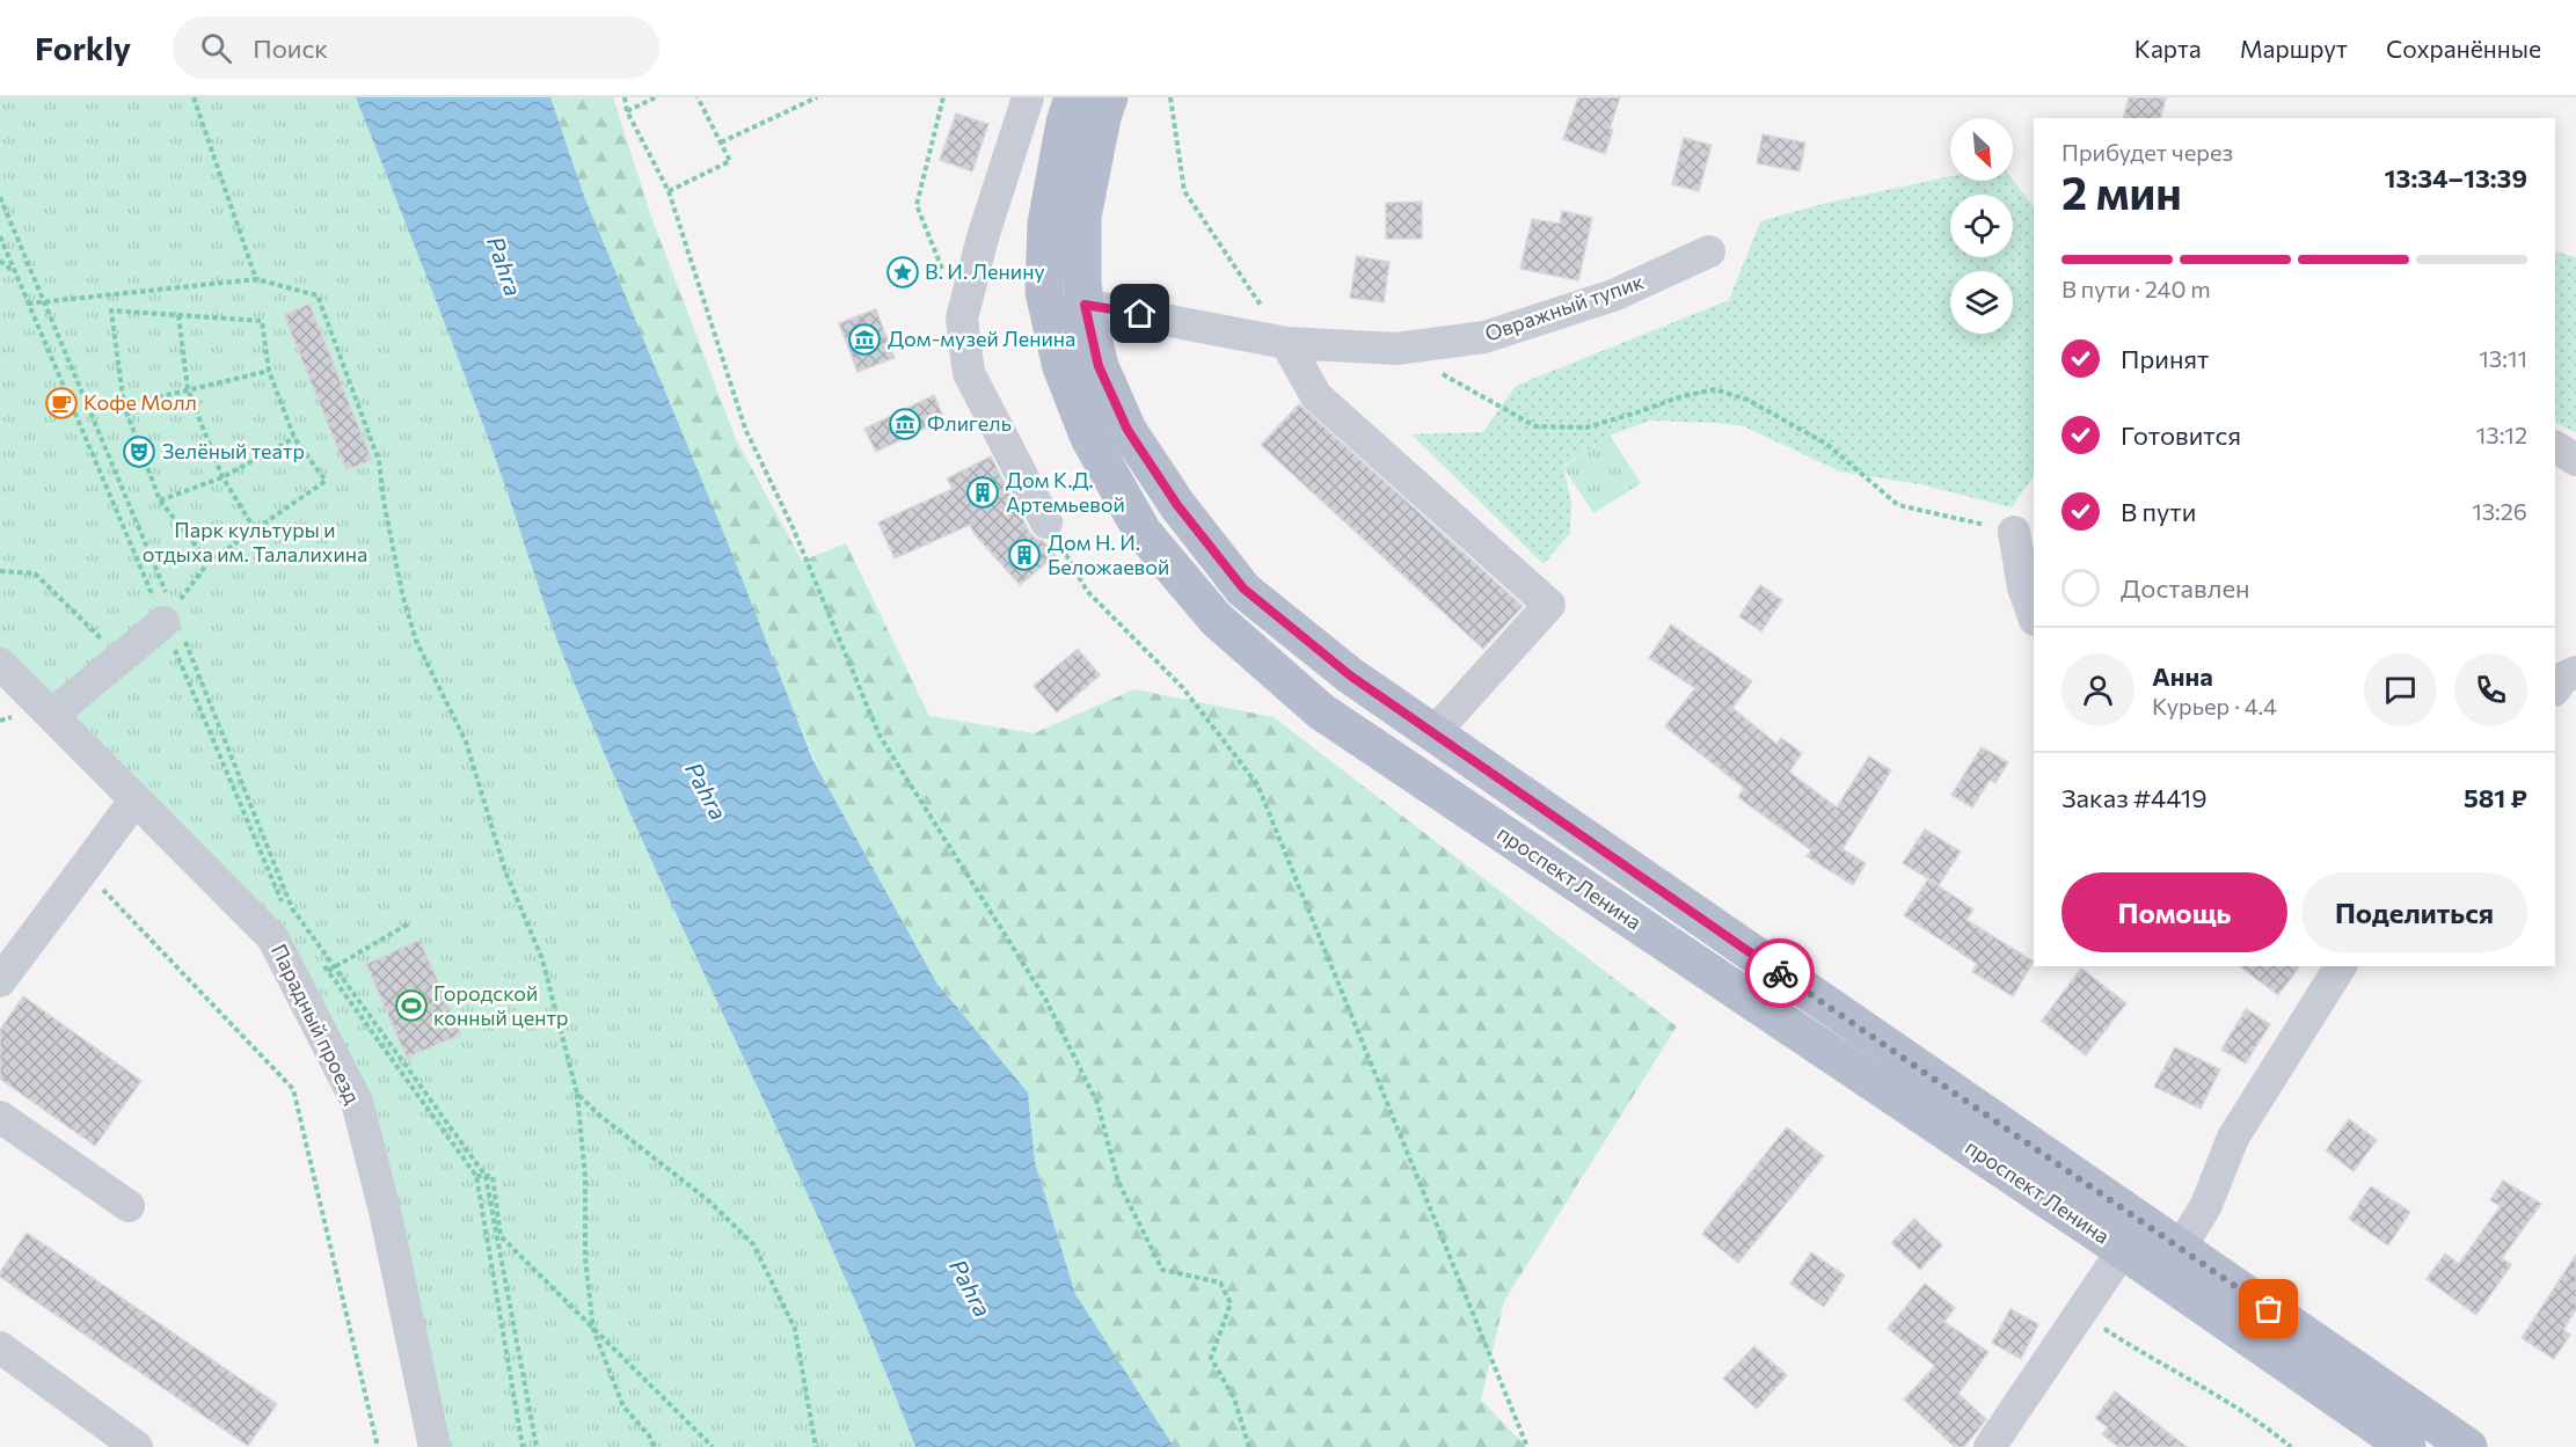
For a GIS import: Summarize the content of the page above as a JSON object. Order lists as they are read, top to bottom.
{
  "streets": {
    "main road": ["проспект Ленина"],
    "street": ["Овражный тупик", "Парадный проезд"]
  },
  "crossings": [
    ["Овражный тупик", "проспект Ленина"]
  ],
  "water": ["Pahra"],
  "parks": ["Парк культуры и отдыха им. Талалихина"],
  "places": {
    "place": ["В. И. Ленину"],
    "museum": ["Дом-музей Ленина", "Флигель"],
    "cafe": ["Кофе Молл"],
    "theatre": ["Зелёный театр"],
    "building": ["Дом К.Д. Артемьевой", "Дом Н. И. Беложаевой"],
    "sports": ["Городской конный центр"]
  },
  "north": "bottom right",
  "page": {
    "header": "Forkly",
    "search": "Поиск",
    "nav": ["Карта", "Маршрут", "Сохранённые"],
    "heading": ["2 мин", "Прибудет через", "13:34–13:39"],
    "panel": [
      "Анна",
      "Курьер · 4.4",
      "Заказ #4419",
      "581 ₽"
    ],
    "bar": "В пути · 240 m",
    "list": [
      ["Принят", "13:11"],
      ["Готовится", "13:12"],
      ["В пути", "13:26"],
      "Доставлен"
    ],
    "buttons": ["Помощь", "Поделиться"]
  }
}
